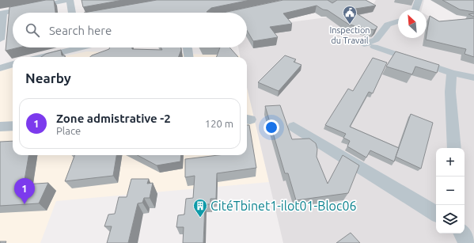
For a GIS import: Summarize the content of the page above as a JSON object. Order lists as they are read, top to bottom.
{
  "places": {
    "public building": ["Inspection du Travail"],
    "building": ["CitéTbinet1-ilot01-Bloc06"]
  },
  "north": "top left",
  "page": {
    "search": "Search here",
    "heading": "Nearby",
    "list": [
      {
        "mark": "1",
        "name": "Zone admistrative -2",
        "note": "Place",
        "value": "120 m"
      }
    ],
    "map_buttons": ["+", "−"],
    "pins": "1"
  }
}
